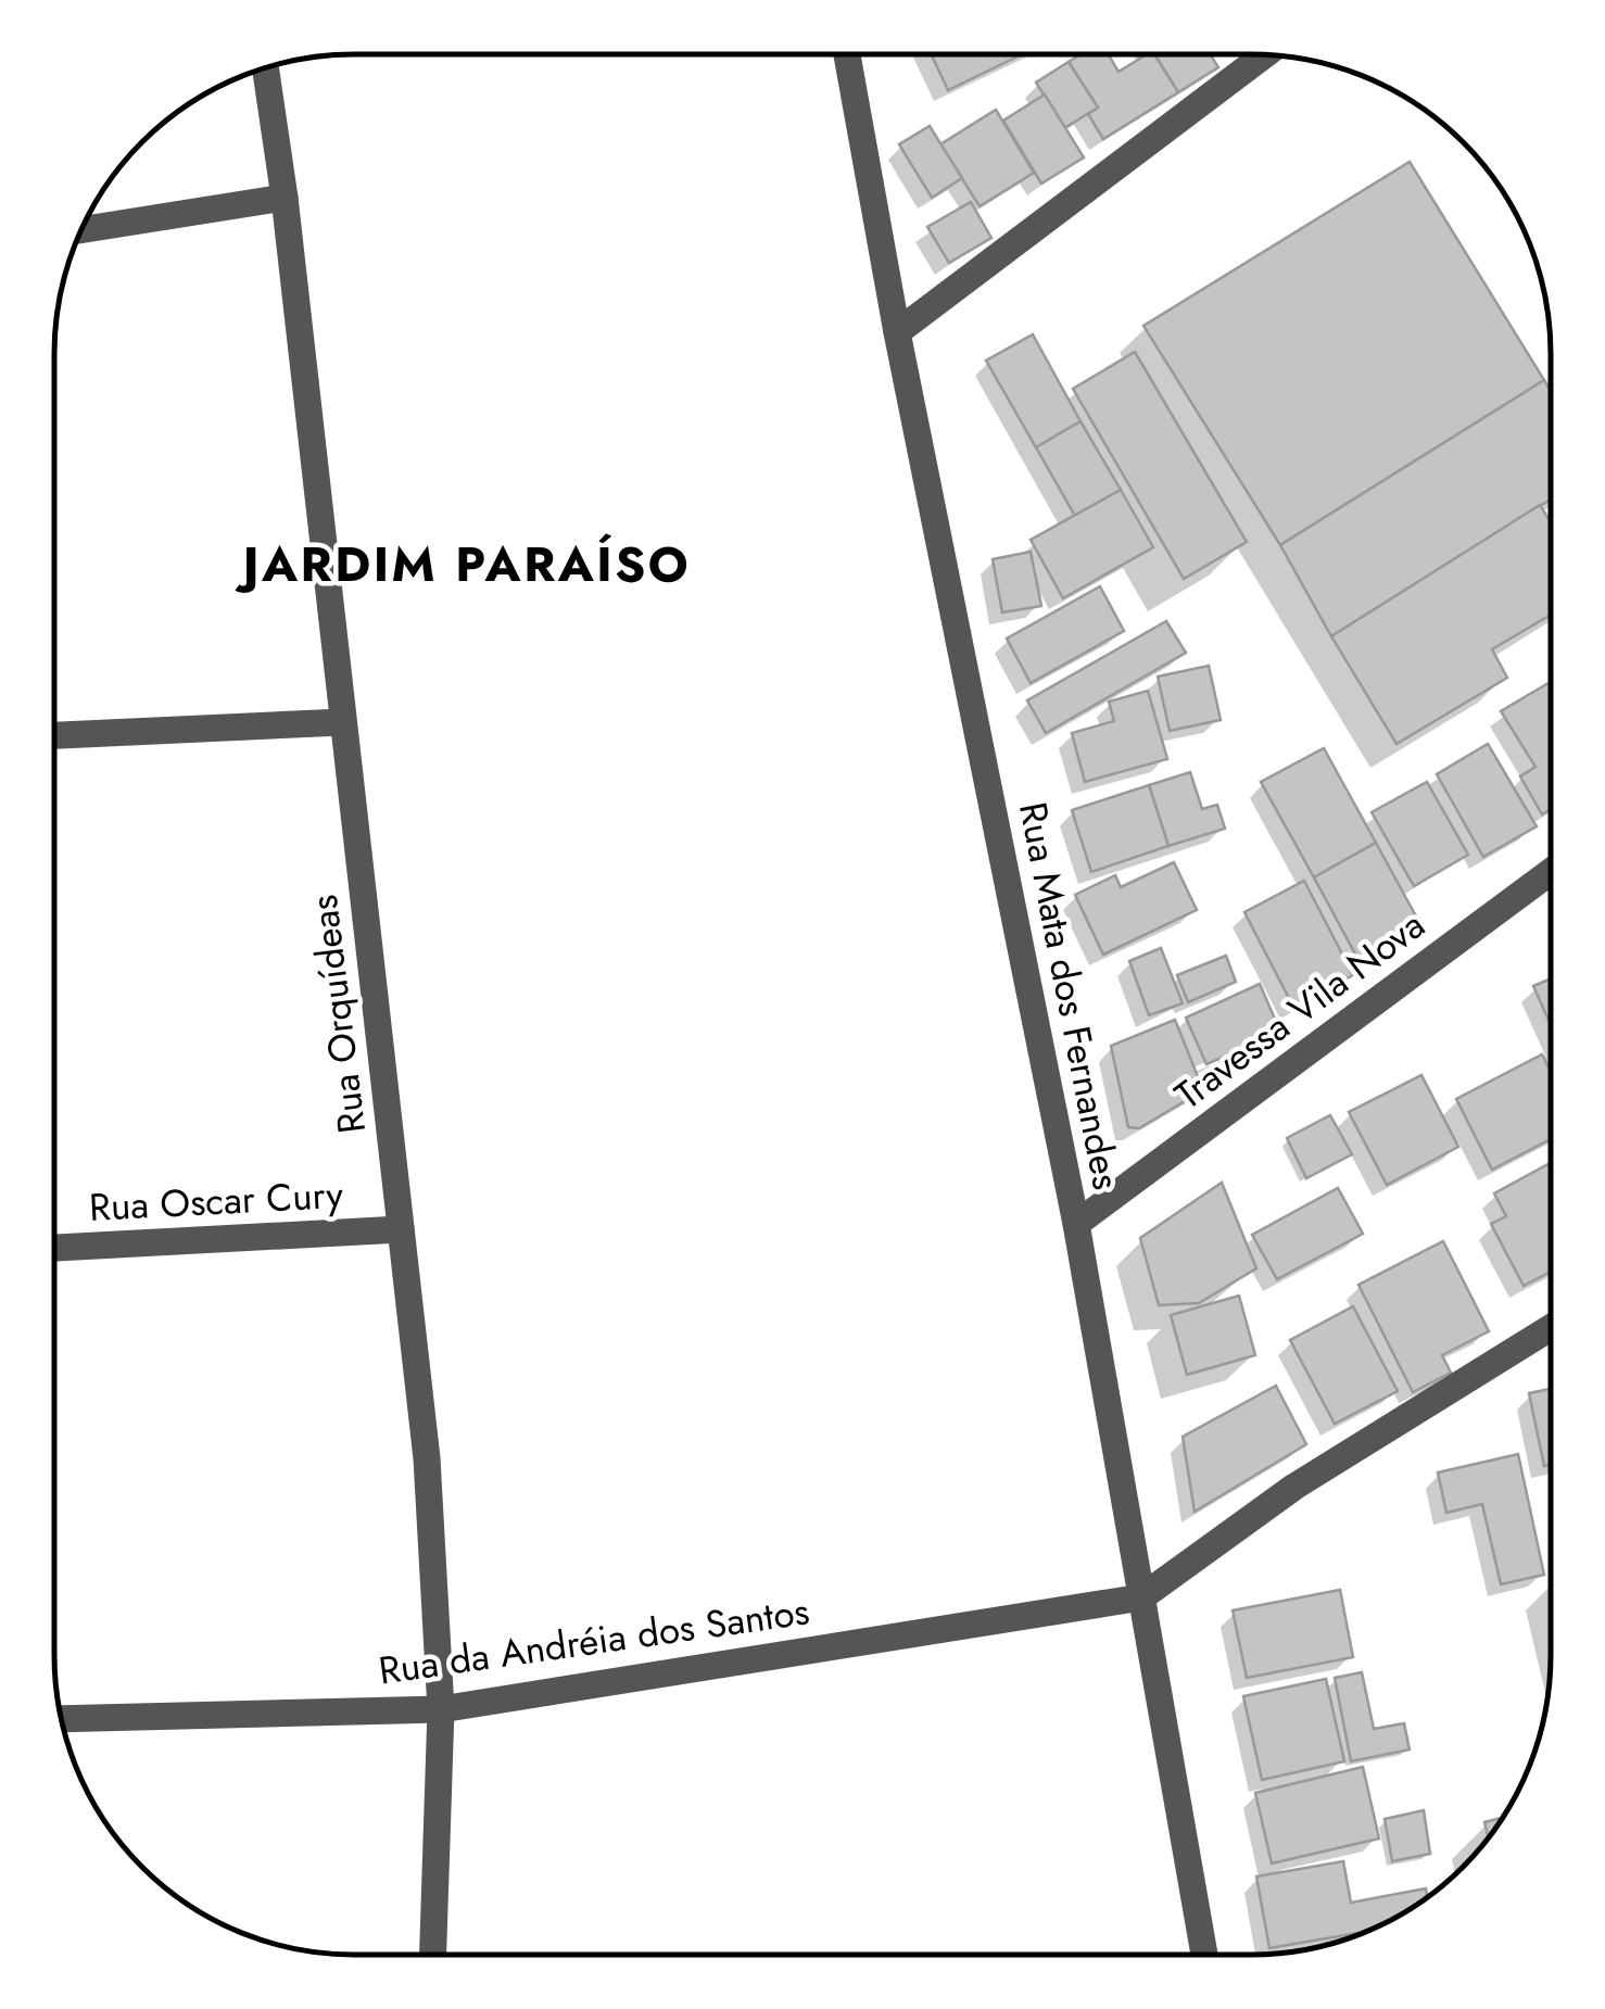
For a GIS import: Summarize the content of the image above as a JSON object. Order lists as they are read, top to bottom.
{
  "streets": {
    "street": [
      "Rua Mata dos Fernandes",
      "Travessa Vila Nova",
      "Rua Orquídeas",
      "Rua Oscar Cury",
      "Rua da Andréia dos Santos"
    ]
  },
  "crossings": [
    ["Rua Mata dos Fernandes", "Travessa Vila Nova"],
    ["Rua Mata dos Fernandes", "Rua da Andréia dos Santos"],
    ["Rua Orquídeas", "Rua Oscar Cury"],
    ["Rua Orquídeas", "Rua da Andréia dos Santos"]
  ],
  "districts": ["JARDIM PARAÍSO"]
}
